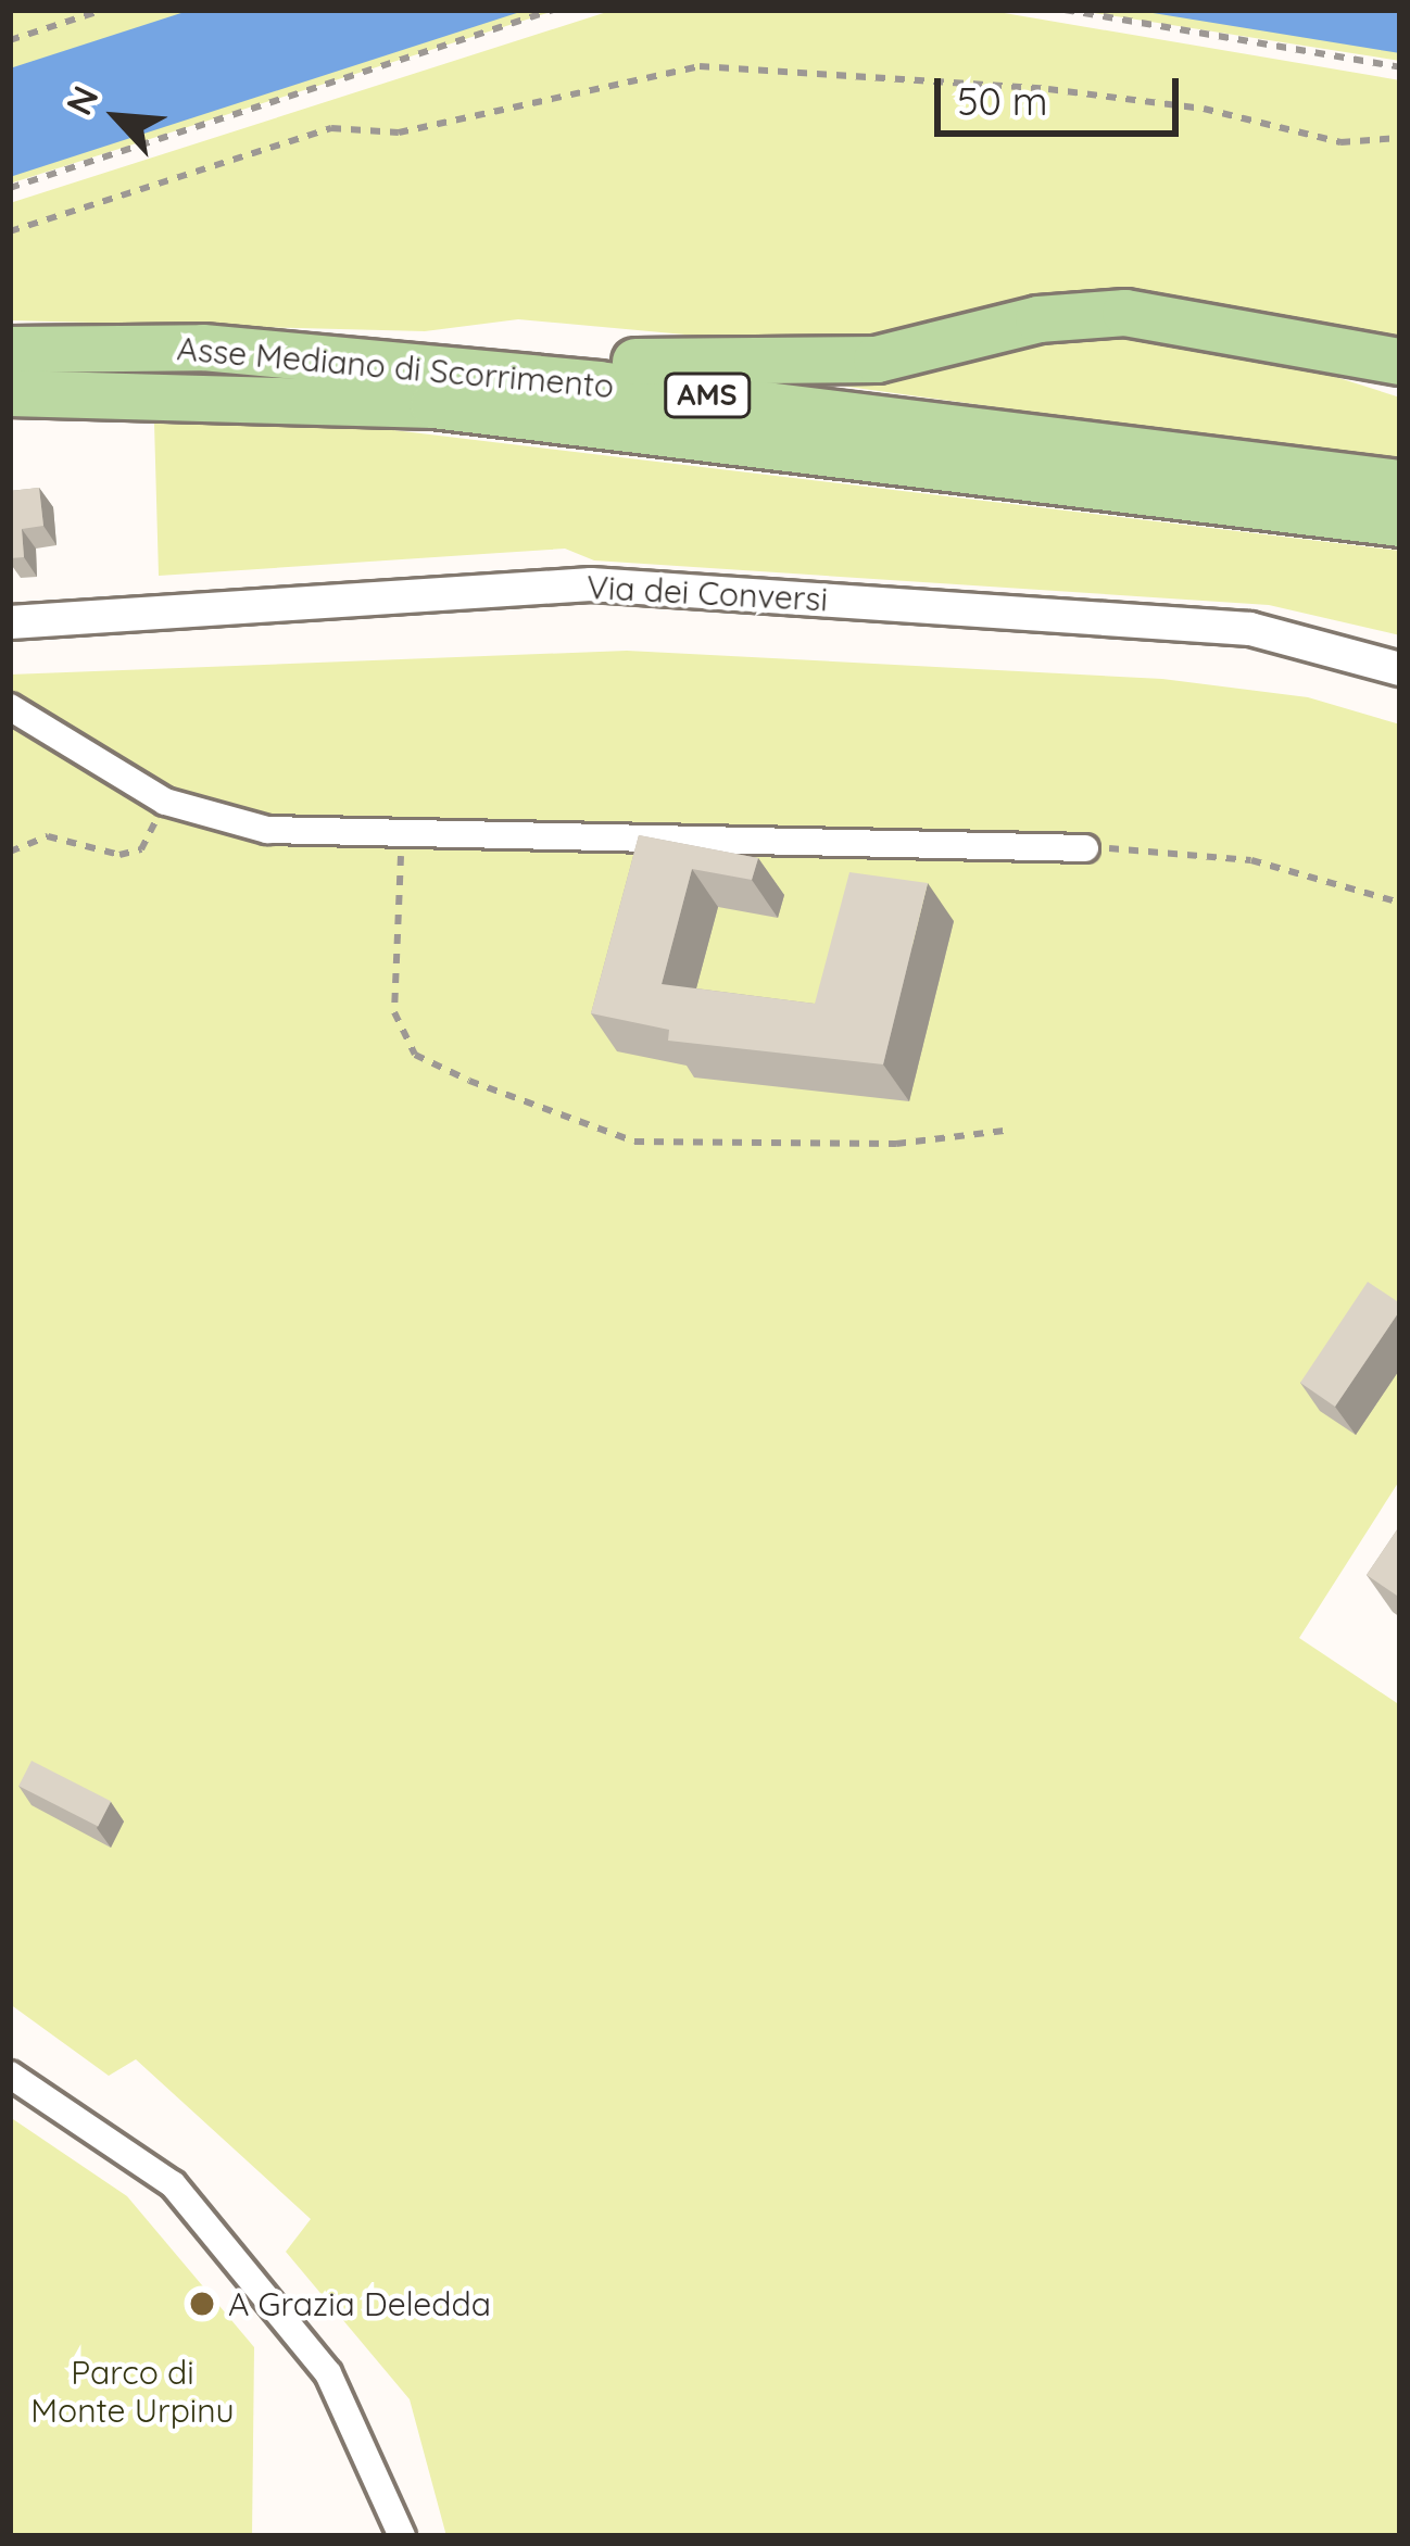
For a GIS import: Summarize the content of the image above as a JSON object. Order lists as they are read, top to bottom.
{
  "streets": {
    "highway": ["Asse Mediano di Scorrimento", "AMS"],
    "street": ["Via dei Conversi"]
  },
  "parks": ["Parco di Monte Urpinu"],
  "places": ["A Grazia Deledda"],
  "scale_bar": "50 m",
  "north": "top left"
}
